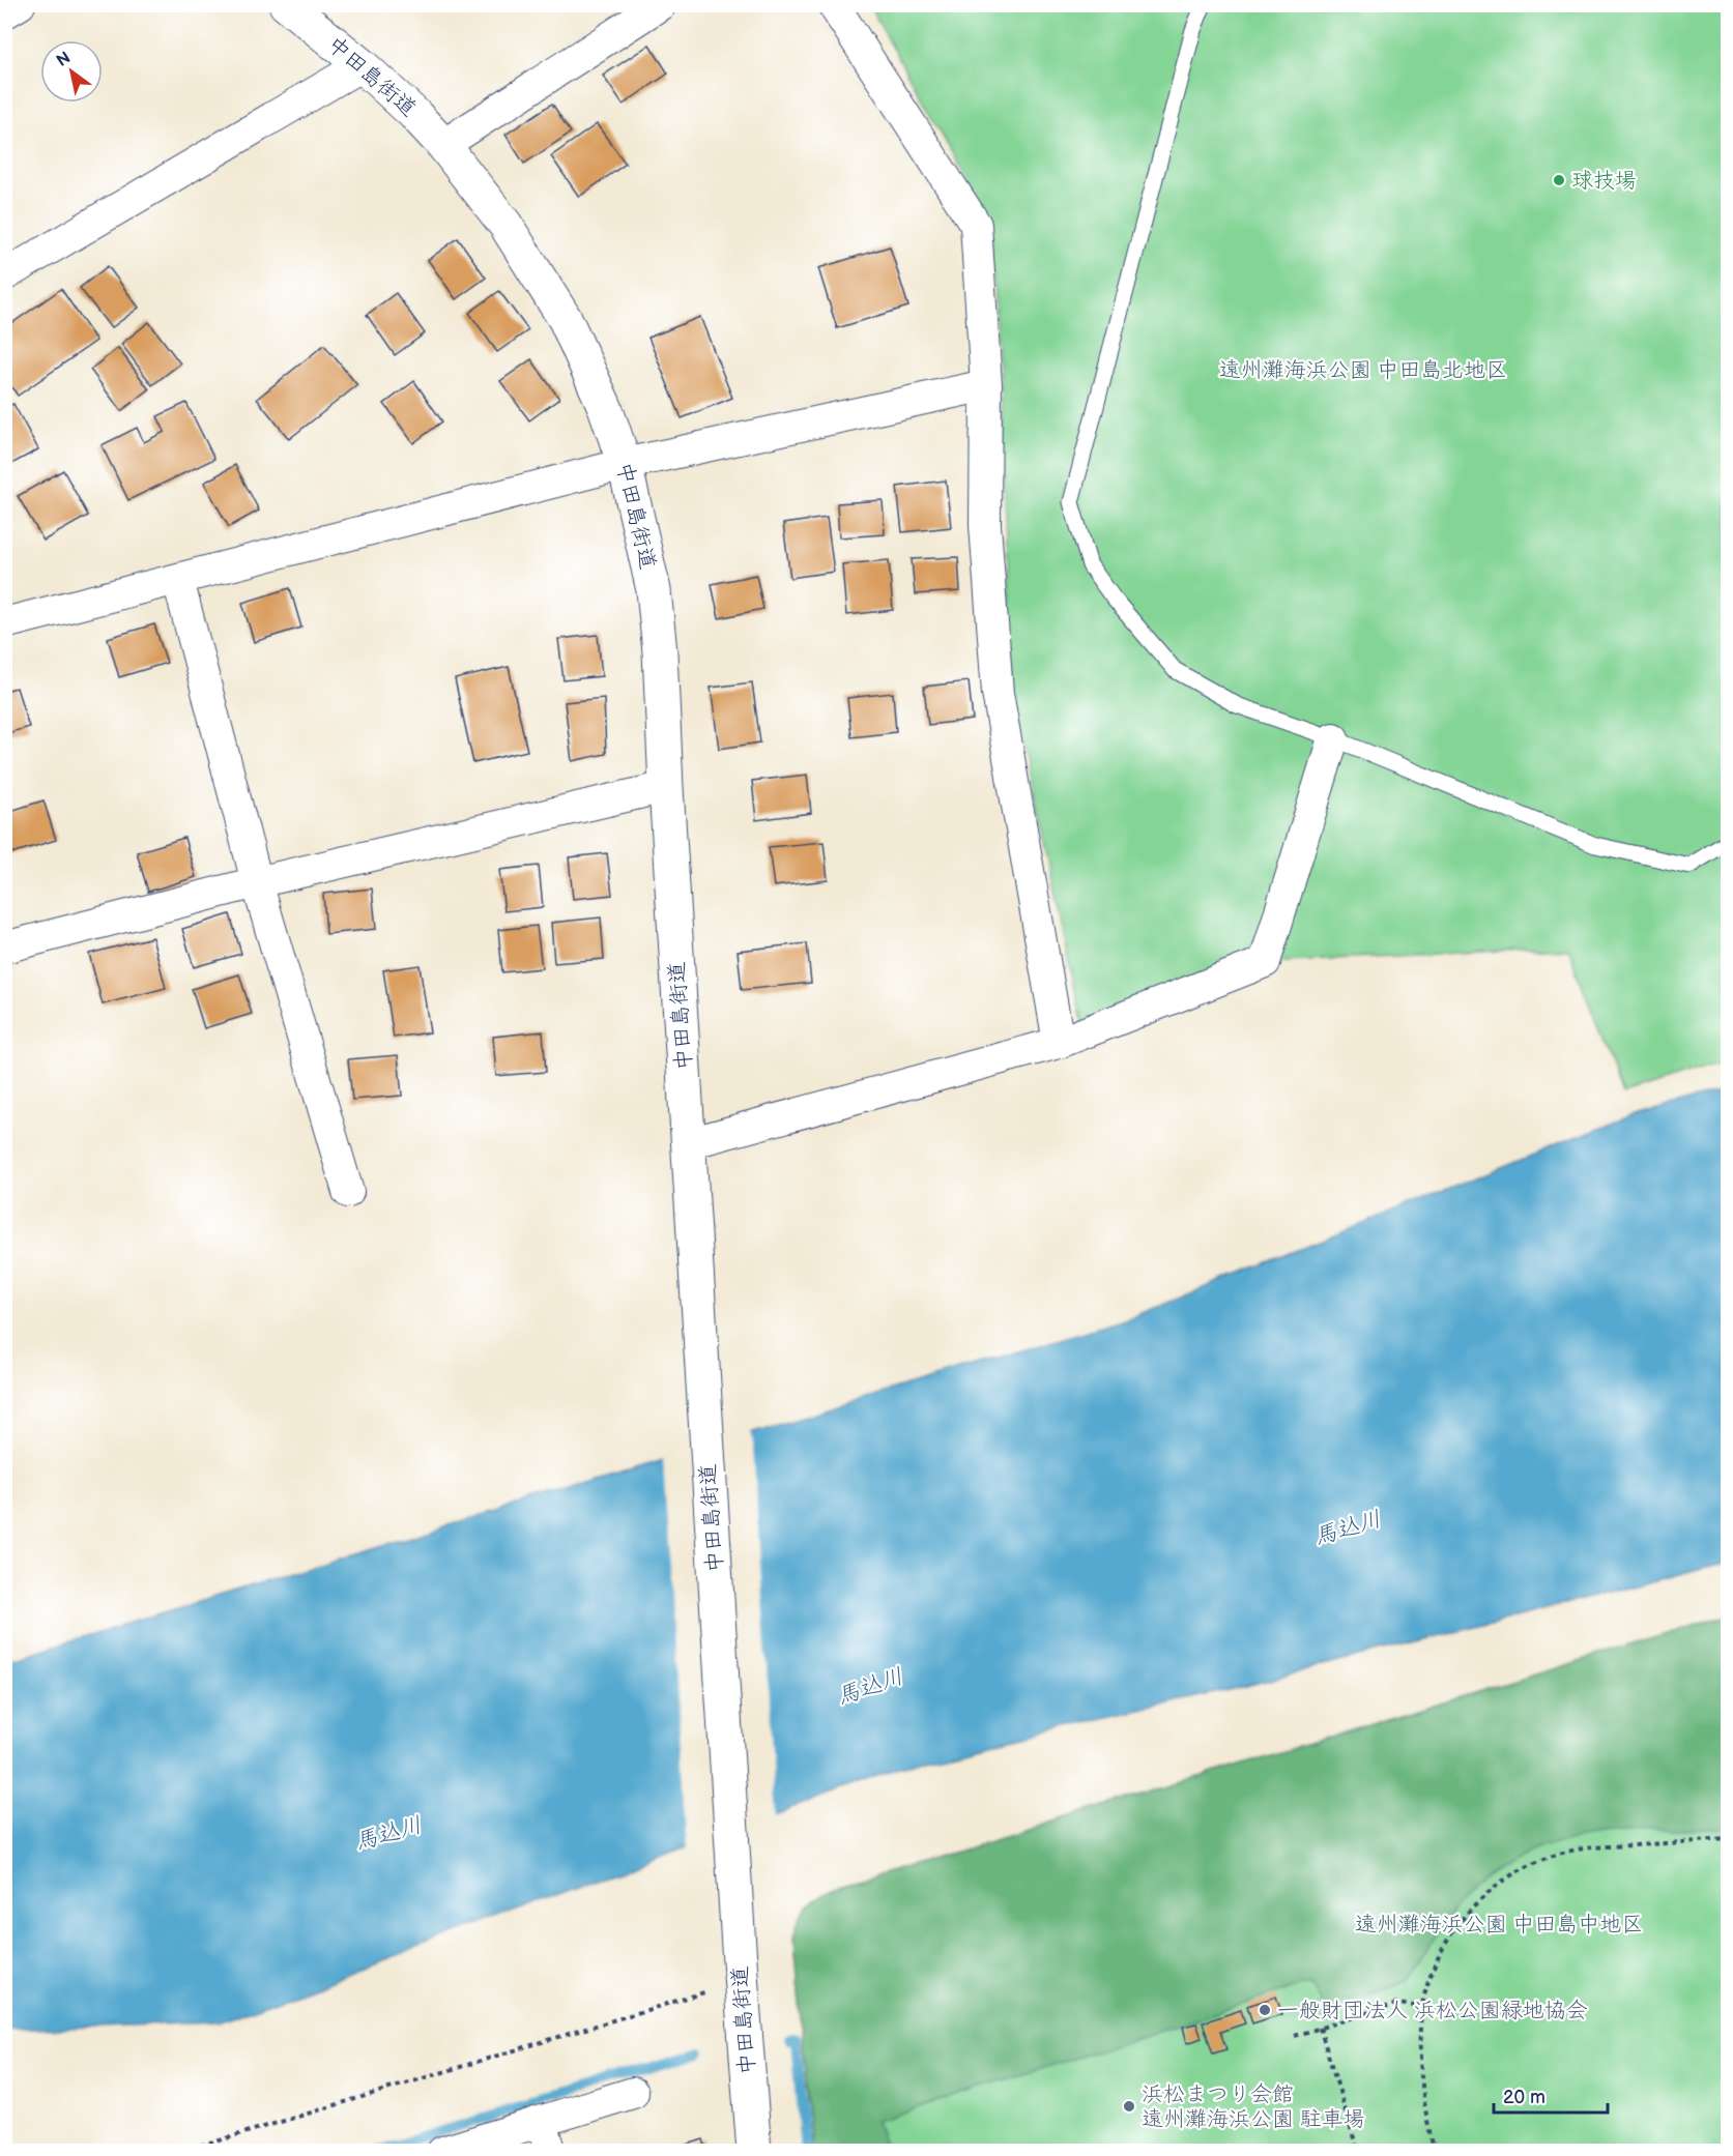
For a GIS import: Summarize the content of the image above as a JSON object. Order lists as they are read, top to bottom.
{
  "streets": {
    "street": ["中田島街道"]
  },
  "water": ["馬込川"],
  "parks": ["遠州灘海浜公園 中田島北地区", "遠州灘海浜公園 中田島中地区"],
  "places": ["球技場", "一般財団法人 浜松公園緑地協会", "浜松まつり会館 遠州灘海浜公園 駐車場"],
  "scale_bar": "20 m",
  "north": "top left"
}
